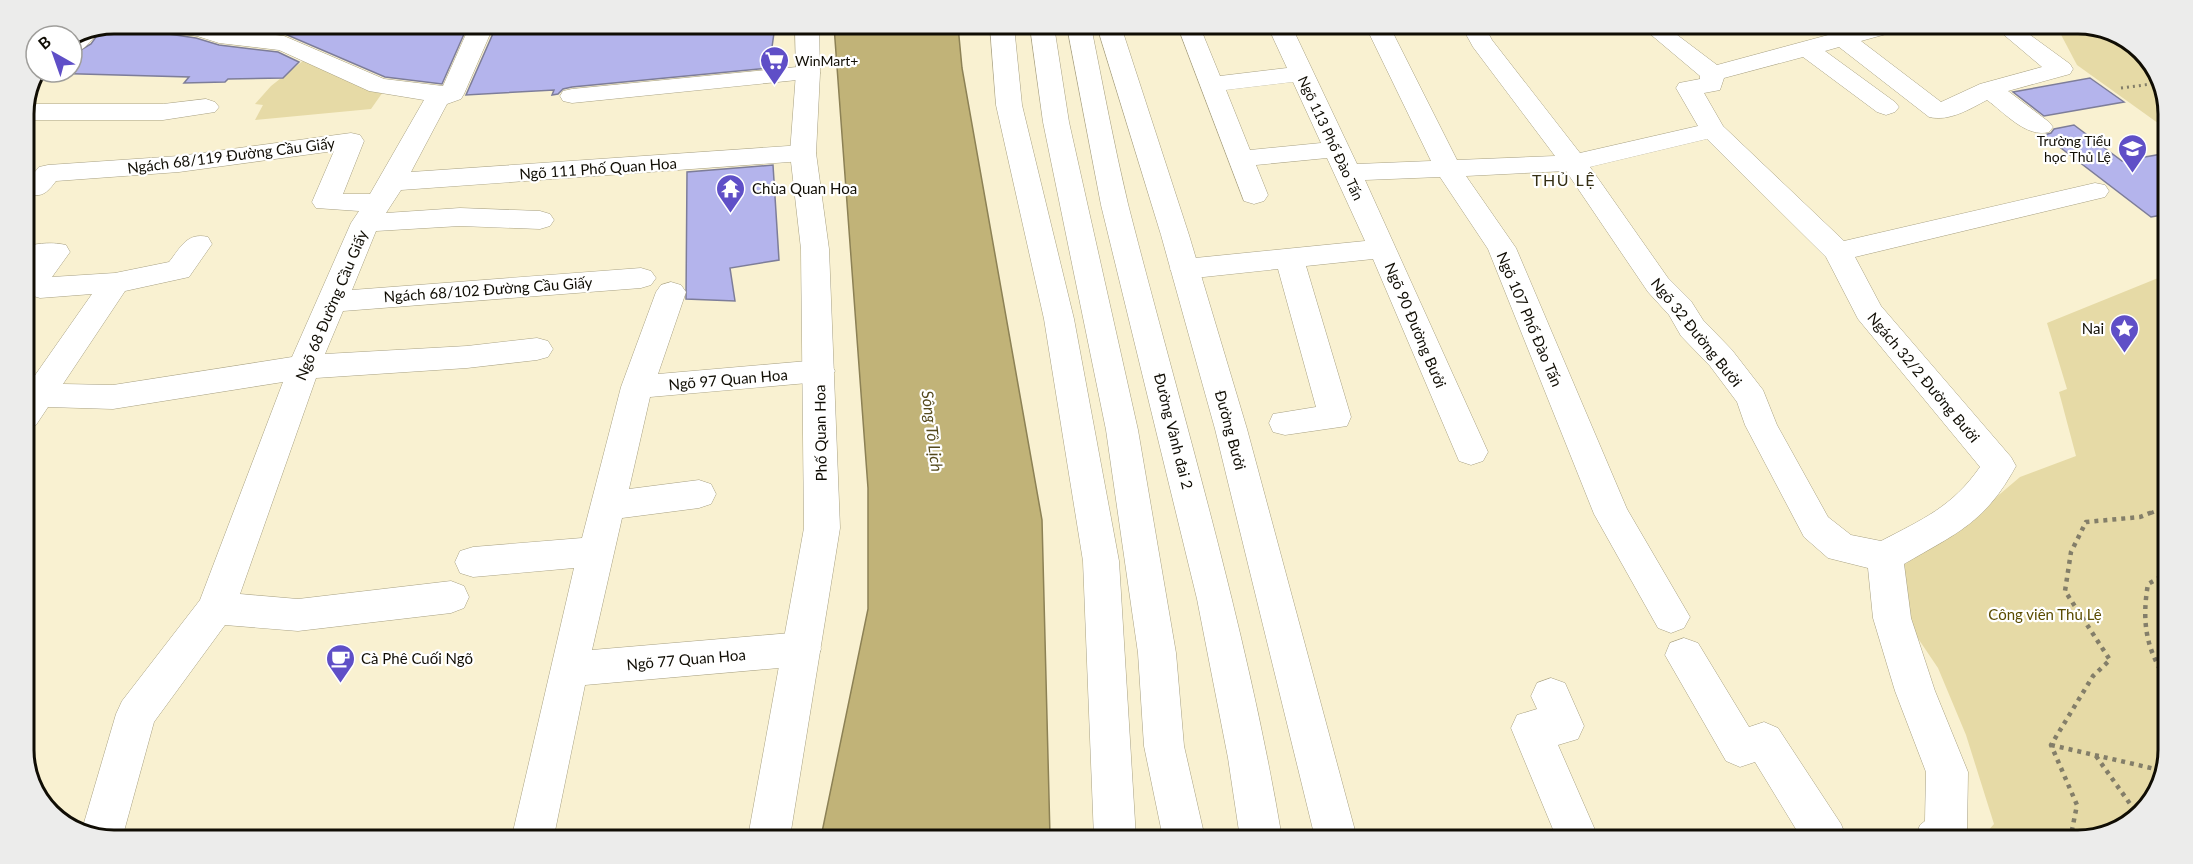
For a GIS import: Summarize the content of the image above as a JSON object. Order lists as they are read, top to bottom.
{
  "streets": {
    "main road": [
      "Ngõ 113 Phố Đào Tấn",
      "Ngách 68/119 Đường Cầu Giấy",
      "Ngõ 111 Phố Quan Hoa",
      "Ngách 68/102 Đường Cầu Giấy",
      "Ngõ 68 Đường Cầu Giấy",
      "Ngõ 107 Phố Đào Tấn",
      "Ngõ 90 Đường Bưởi",
      "Ngõ 32 Đường Bưởi",
      "Ngách 32/2 Đường Bưởi",
      "Ngõ 97 Quan Hoa",
      "Đường Bưởi",
      "Đường Vành đai 2",
      "Phố Quan Hoa",
      "Ngõ 77 Quan Hoa"
    ]
  },
  "crossings": [
    ["Ngõ 113 Phố Đào Tấn", "Ngõ 90 Đường Bưởi"],
    ["Ngách 68/119 Đường Cầu Giấy", "Ngõ 111 Phố Quan Hoa"],
    ["Ngách 68/119 Đường Cầu Giấy", "Ngõ 68 Đường Cầu Giấy"],
    ["Ngõ 111 Phố Quan Hoa", "Ngõ 68 Đường Cầu Giấy"],
    ["Ngõ 111 Phố Quan Hoa", "Phố Quan Hoa"],
    ["Ngách 68/102 Đường Cầu Giấy", "Ngõ 68 Đường Cầu Giấy"],
    ["Ngách 68/102 Đường Cầu Giấy", "Ngõ 97 Quan Hoa"],
    ["Ngõ 90 Đường Bưởi", "Đường Bưởi"],
    ["Ngõ 32 Đường Bưởi", "Ngách 32/2 Đường Bưởi"],
    ["Ngõ 97 Quan Hoa", "Phố Quan Hoa"],
    ["Phố Quan Hoa", "Ngõ 77 Quan Hoa"]
  ],
  "districts": ["THỦ LỆ"],
  "water": ["Sông Tô Lịch"],
  "parks": ["Công viên Thủ Lệ"],
  "places": {
    "supermarket": ["WinMart+"],
    "school or university": ["Trường Tiểu học Thủ Lệ"],
    "temple": ["Chùa Quan Hoa"],
    "place": ["Nai"],
    "cafe": ["Cà Phê Cuối Ngõ"]
  },
  "north": "top left"
}
